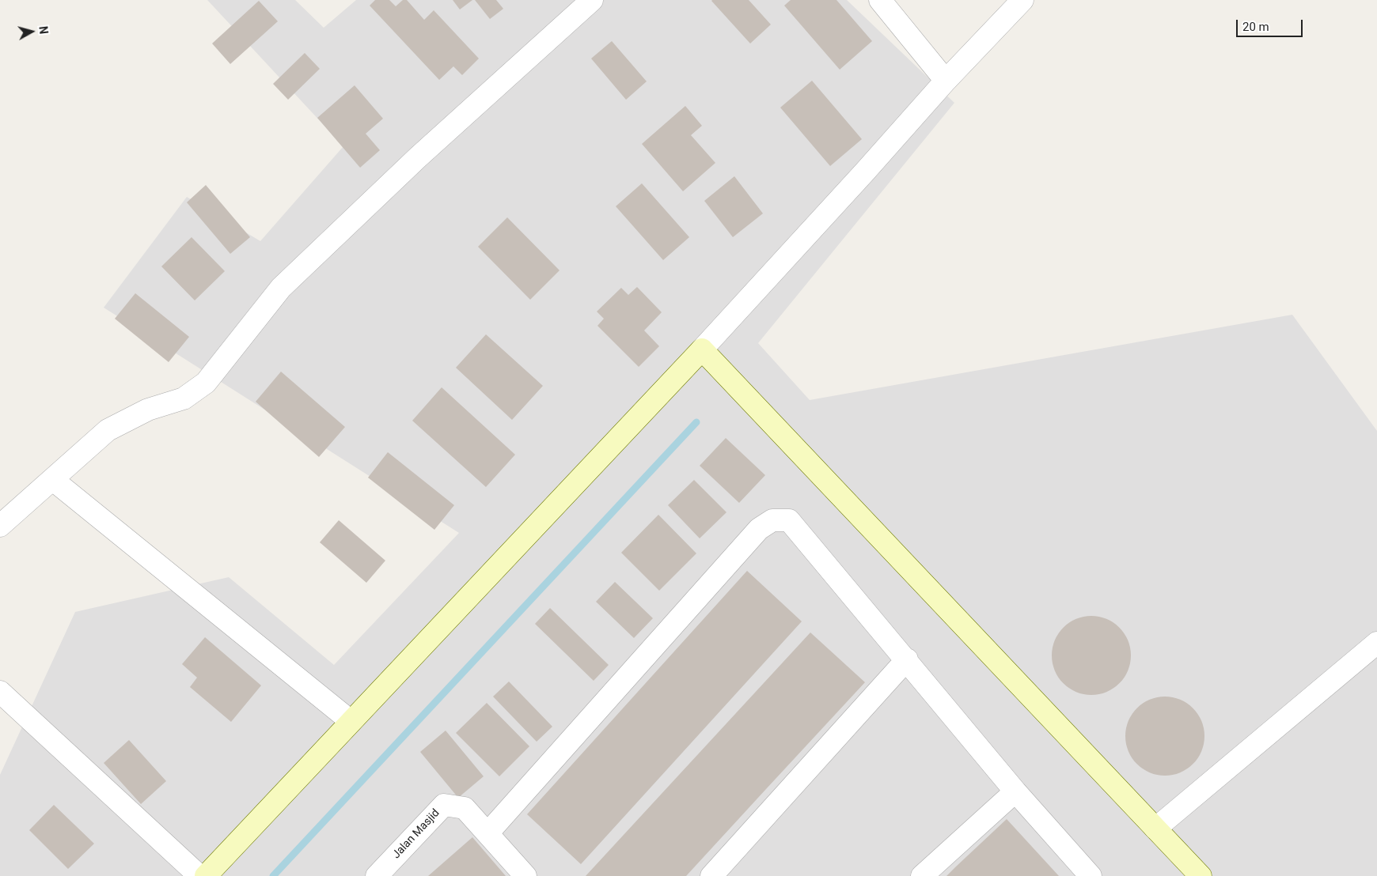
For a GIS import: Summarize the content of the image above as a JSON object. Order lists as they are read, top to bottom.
{
  "streets": {
    "street": ["Jalan Masjid"]
  },
  "scale_bar": "20 m",
  "north": "right"
}
